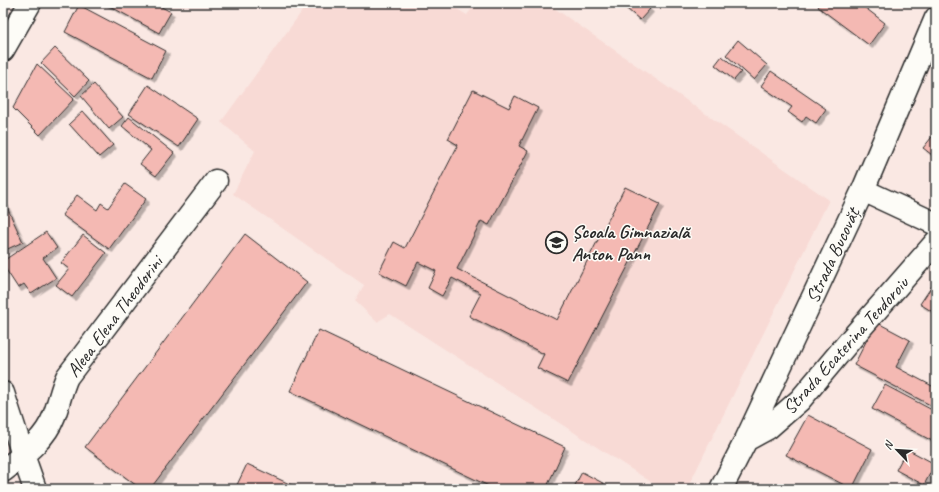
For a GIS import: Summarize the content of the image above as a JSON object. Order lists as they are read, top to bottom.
{
  "streets": {
    "street": ["Strada Bucovăț", "Aleea Elena Theodorini", "Strada Ecaterina Teodoroiu"]
  },
  "crossings": [
    ["Strada Bucovăț", "Strada Ecaterina Teodoroiu"]
  ],
  "places": {
    "school or university": ["Școala Gimnazială Anton Pann"]
  },
  "north": "top left"
}
